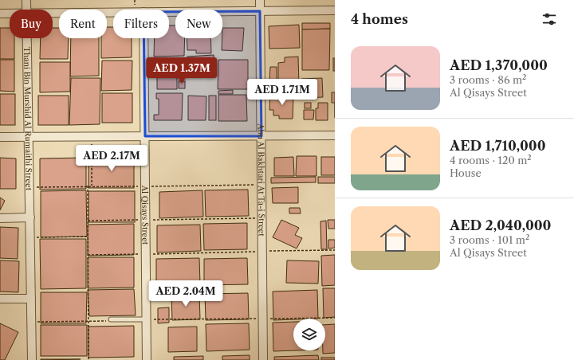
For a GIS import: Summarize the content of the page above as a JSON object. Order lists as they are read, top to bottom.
{
  "streets": {
    "street": ["Thani Bin Murshid Al Rumaithi Street", "Abu Al Bakhtari At Ta-i Street", "Al Qisays Street"]
  },
  "page": {
    "heading": "4 homes",
    "chip": [
      "Buy",
      "Rent",
      "Filters",
      "New"
    ],
    "list": [
      {
        "name": "AED 1,370,000",
        "note": "3 rooms · 86 m² · Al Qisays Street"
      },
      {
        "name": "AED 1,710,000",
        "note": "4 rooms · 120 m² · House"
      },
      {
        "name": "AED 2,040,000",
        "note": "3 rooms · 101 m² · Al Qisays Street"
      }
    ],
    "price": [
      "AED 1.37M",
      "AED 1.71M",
      "AED 2.17M",
      "AED 2.04M"
    ]
  }
}
